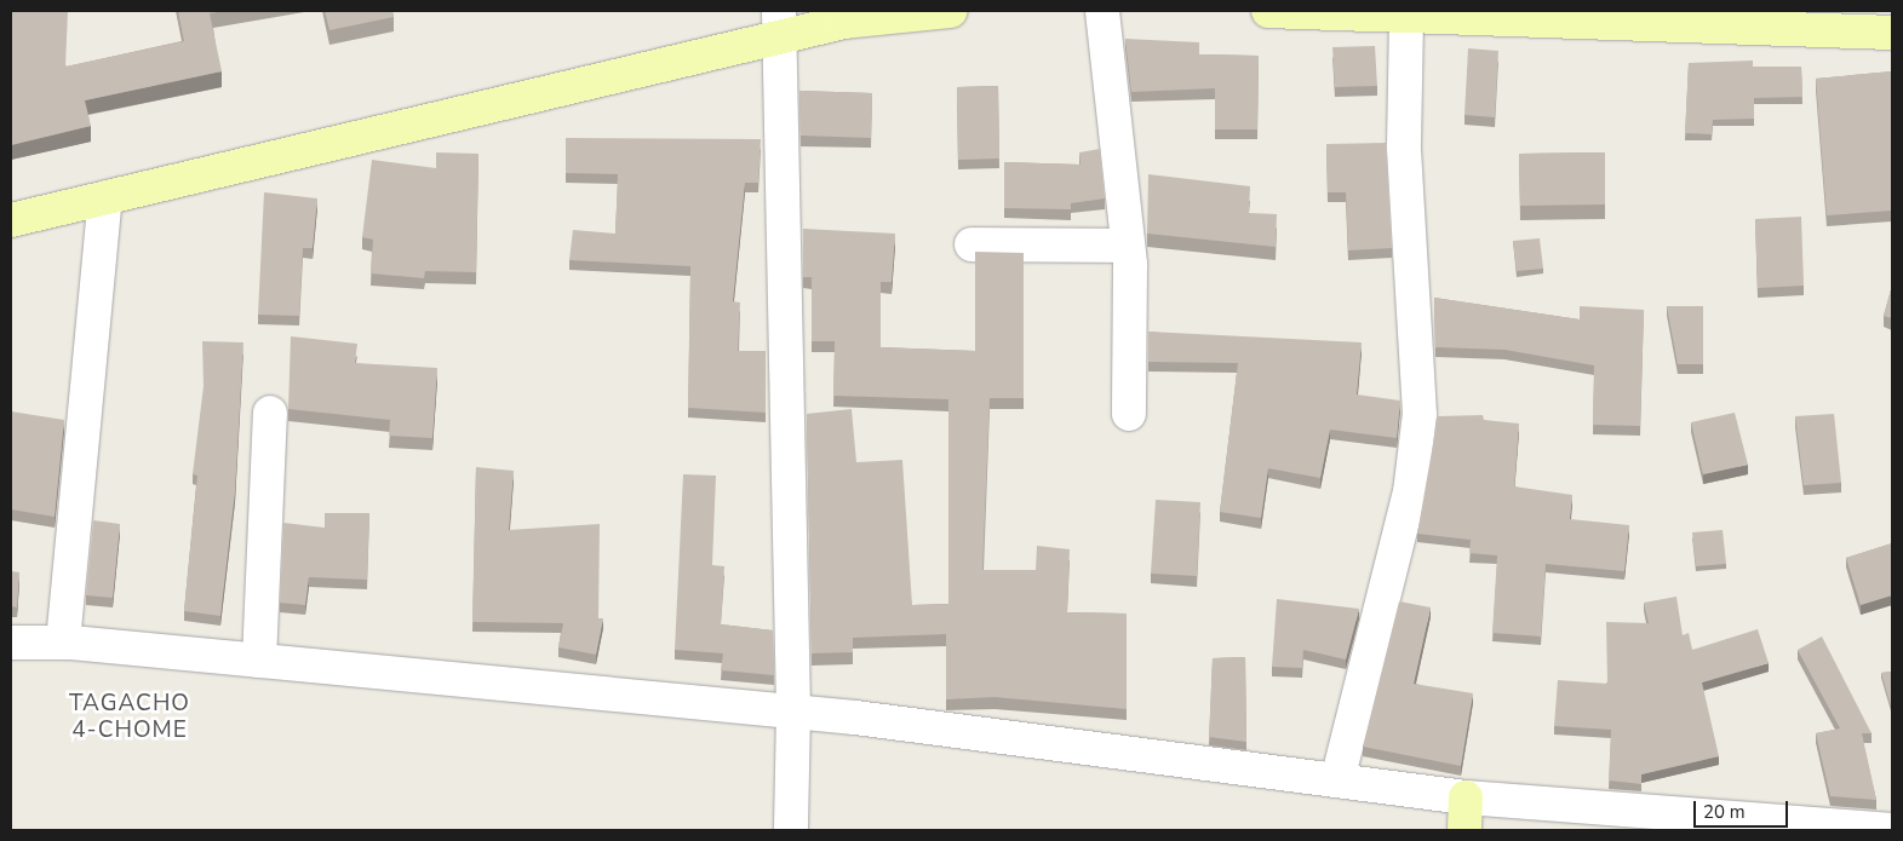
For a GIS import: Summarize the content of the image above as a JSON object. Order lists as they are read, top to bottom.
{
  "districts": ["TAGACHO 4-CHOME"],
  "scale_bar": "20 m"
}
